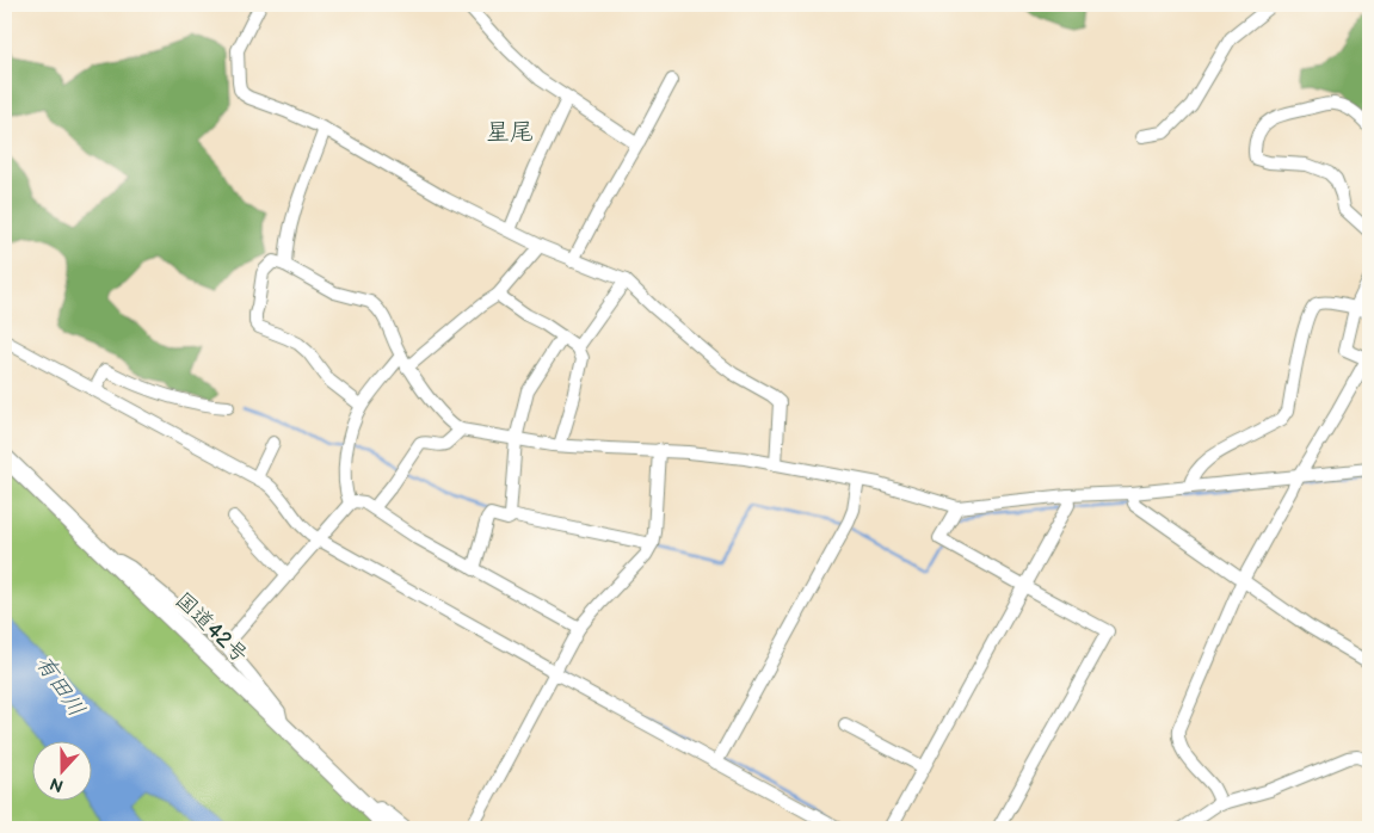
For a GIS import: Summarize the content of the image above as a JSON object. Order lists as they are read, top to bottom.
{
  "streets": {
    "highway": ["国道42号"]
  },
  "districts": ["星尾"],
  "water": ["有田川"],
  "north": "bottom"
}
